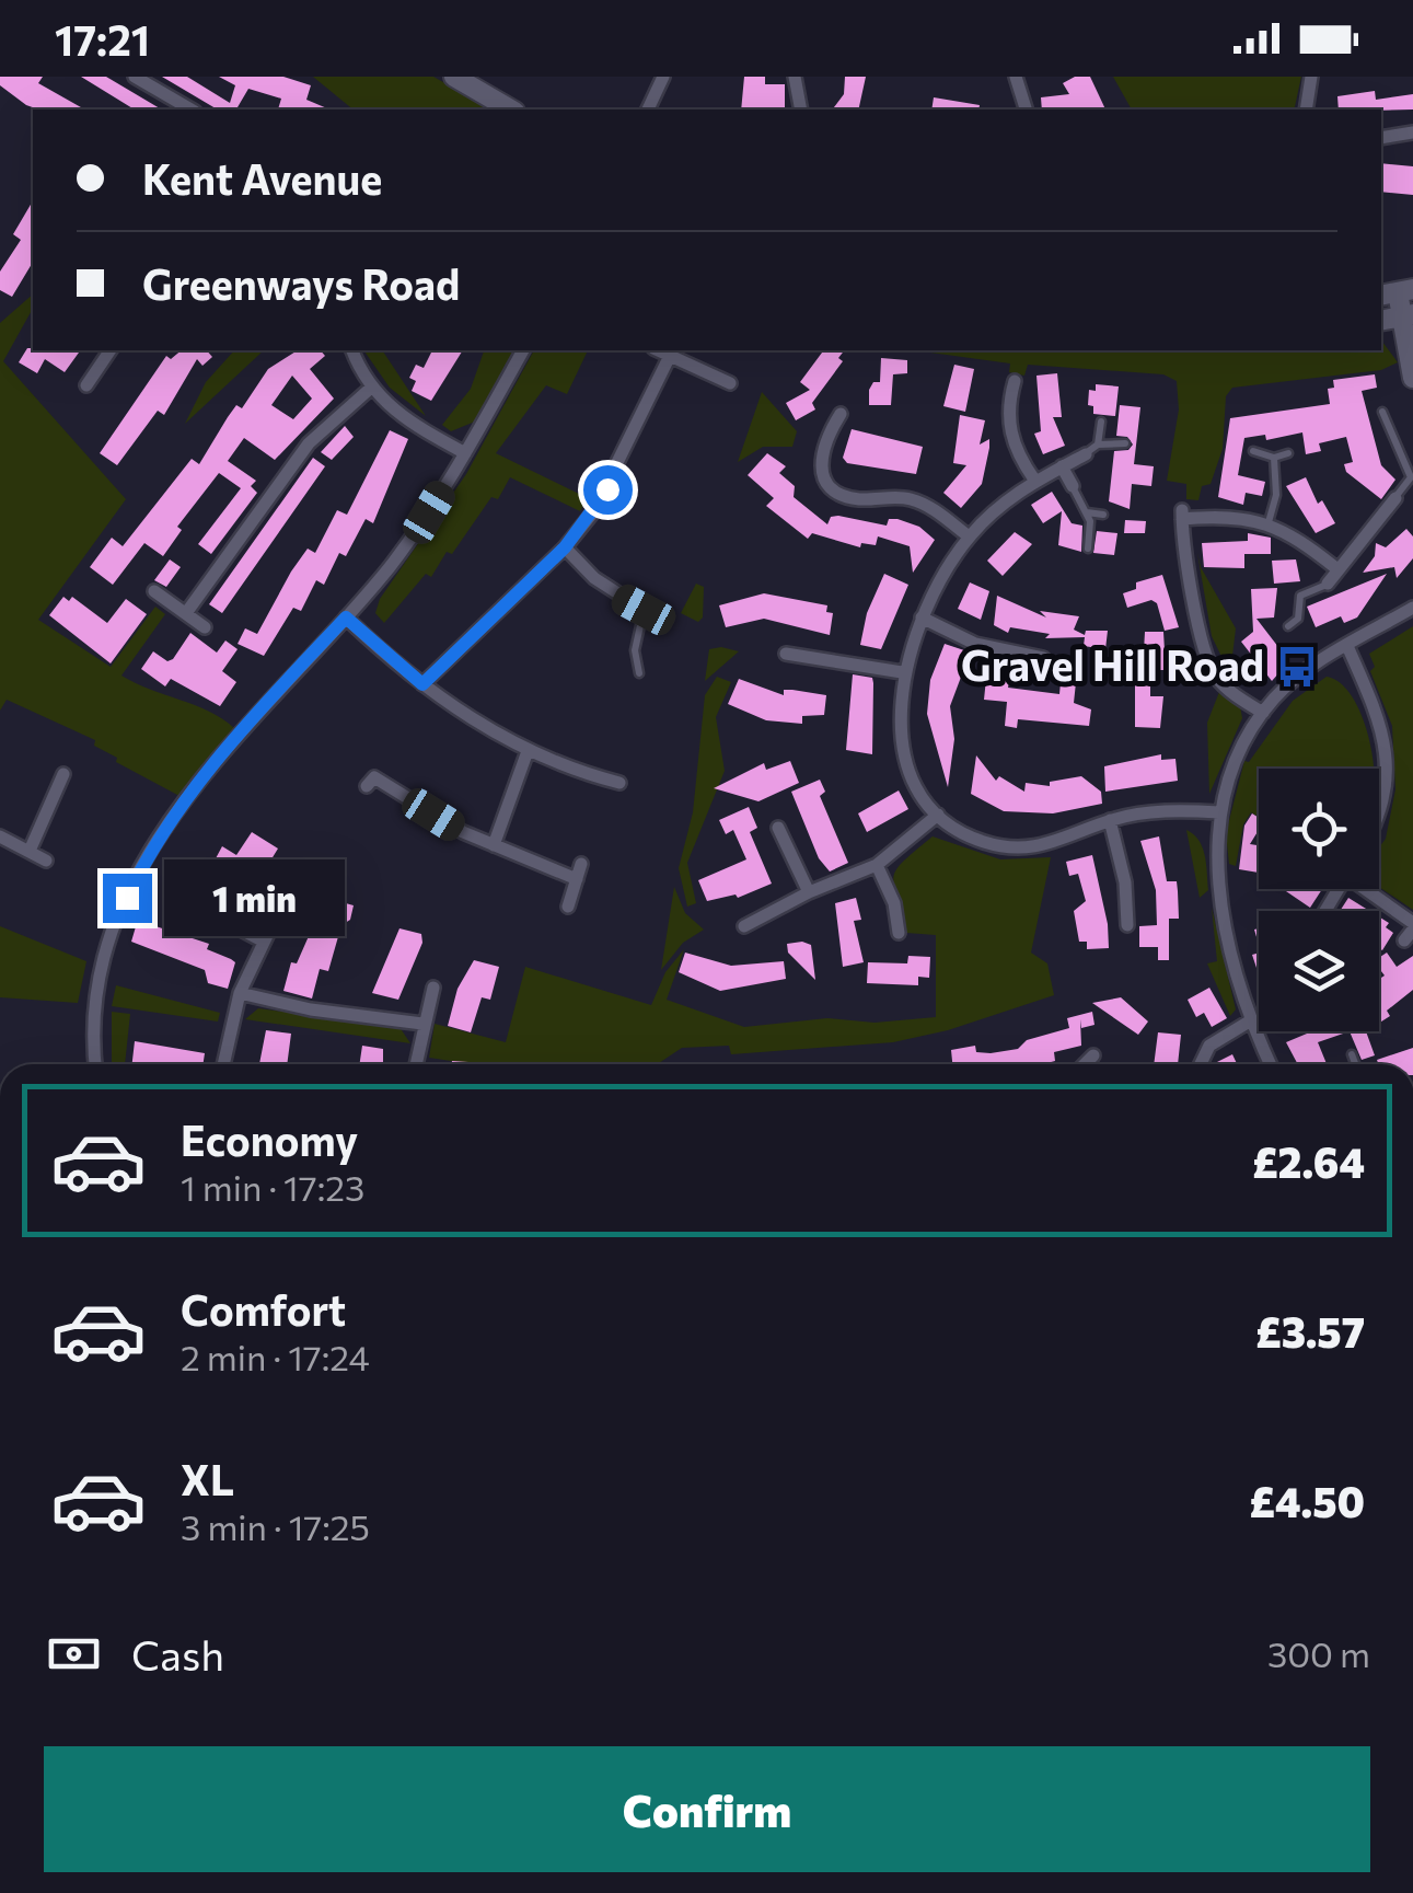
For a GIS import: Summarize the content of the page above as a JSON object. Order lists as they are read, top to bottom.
{
  "places": {
    "bus stop": ["Gravel Hill Road"]
  },
  "page": {
    "status": "17:21",
    "banner": ["Kent Avenue", "Greenways Road"],
    "bubble": "1 min",
    "list": [
      {
        "name": "Economy",
        "note": "1 min · 17:23",
        "value": "£2.64"
      },
      {
        "name": "Comfort",
        "note": "2 min · 17:24",
        "value": "£3.57"
      },
      {
        "name": "XL",
        "note": "3 min · 17:25",
        "value": "£4.50"
      }
    ],
    "pay": ["Cash", "300 m"],
    "buttons": "Confirm"
  }
}
